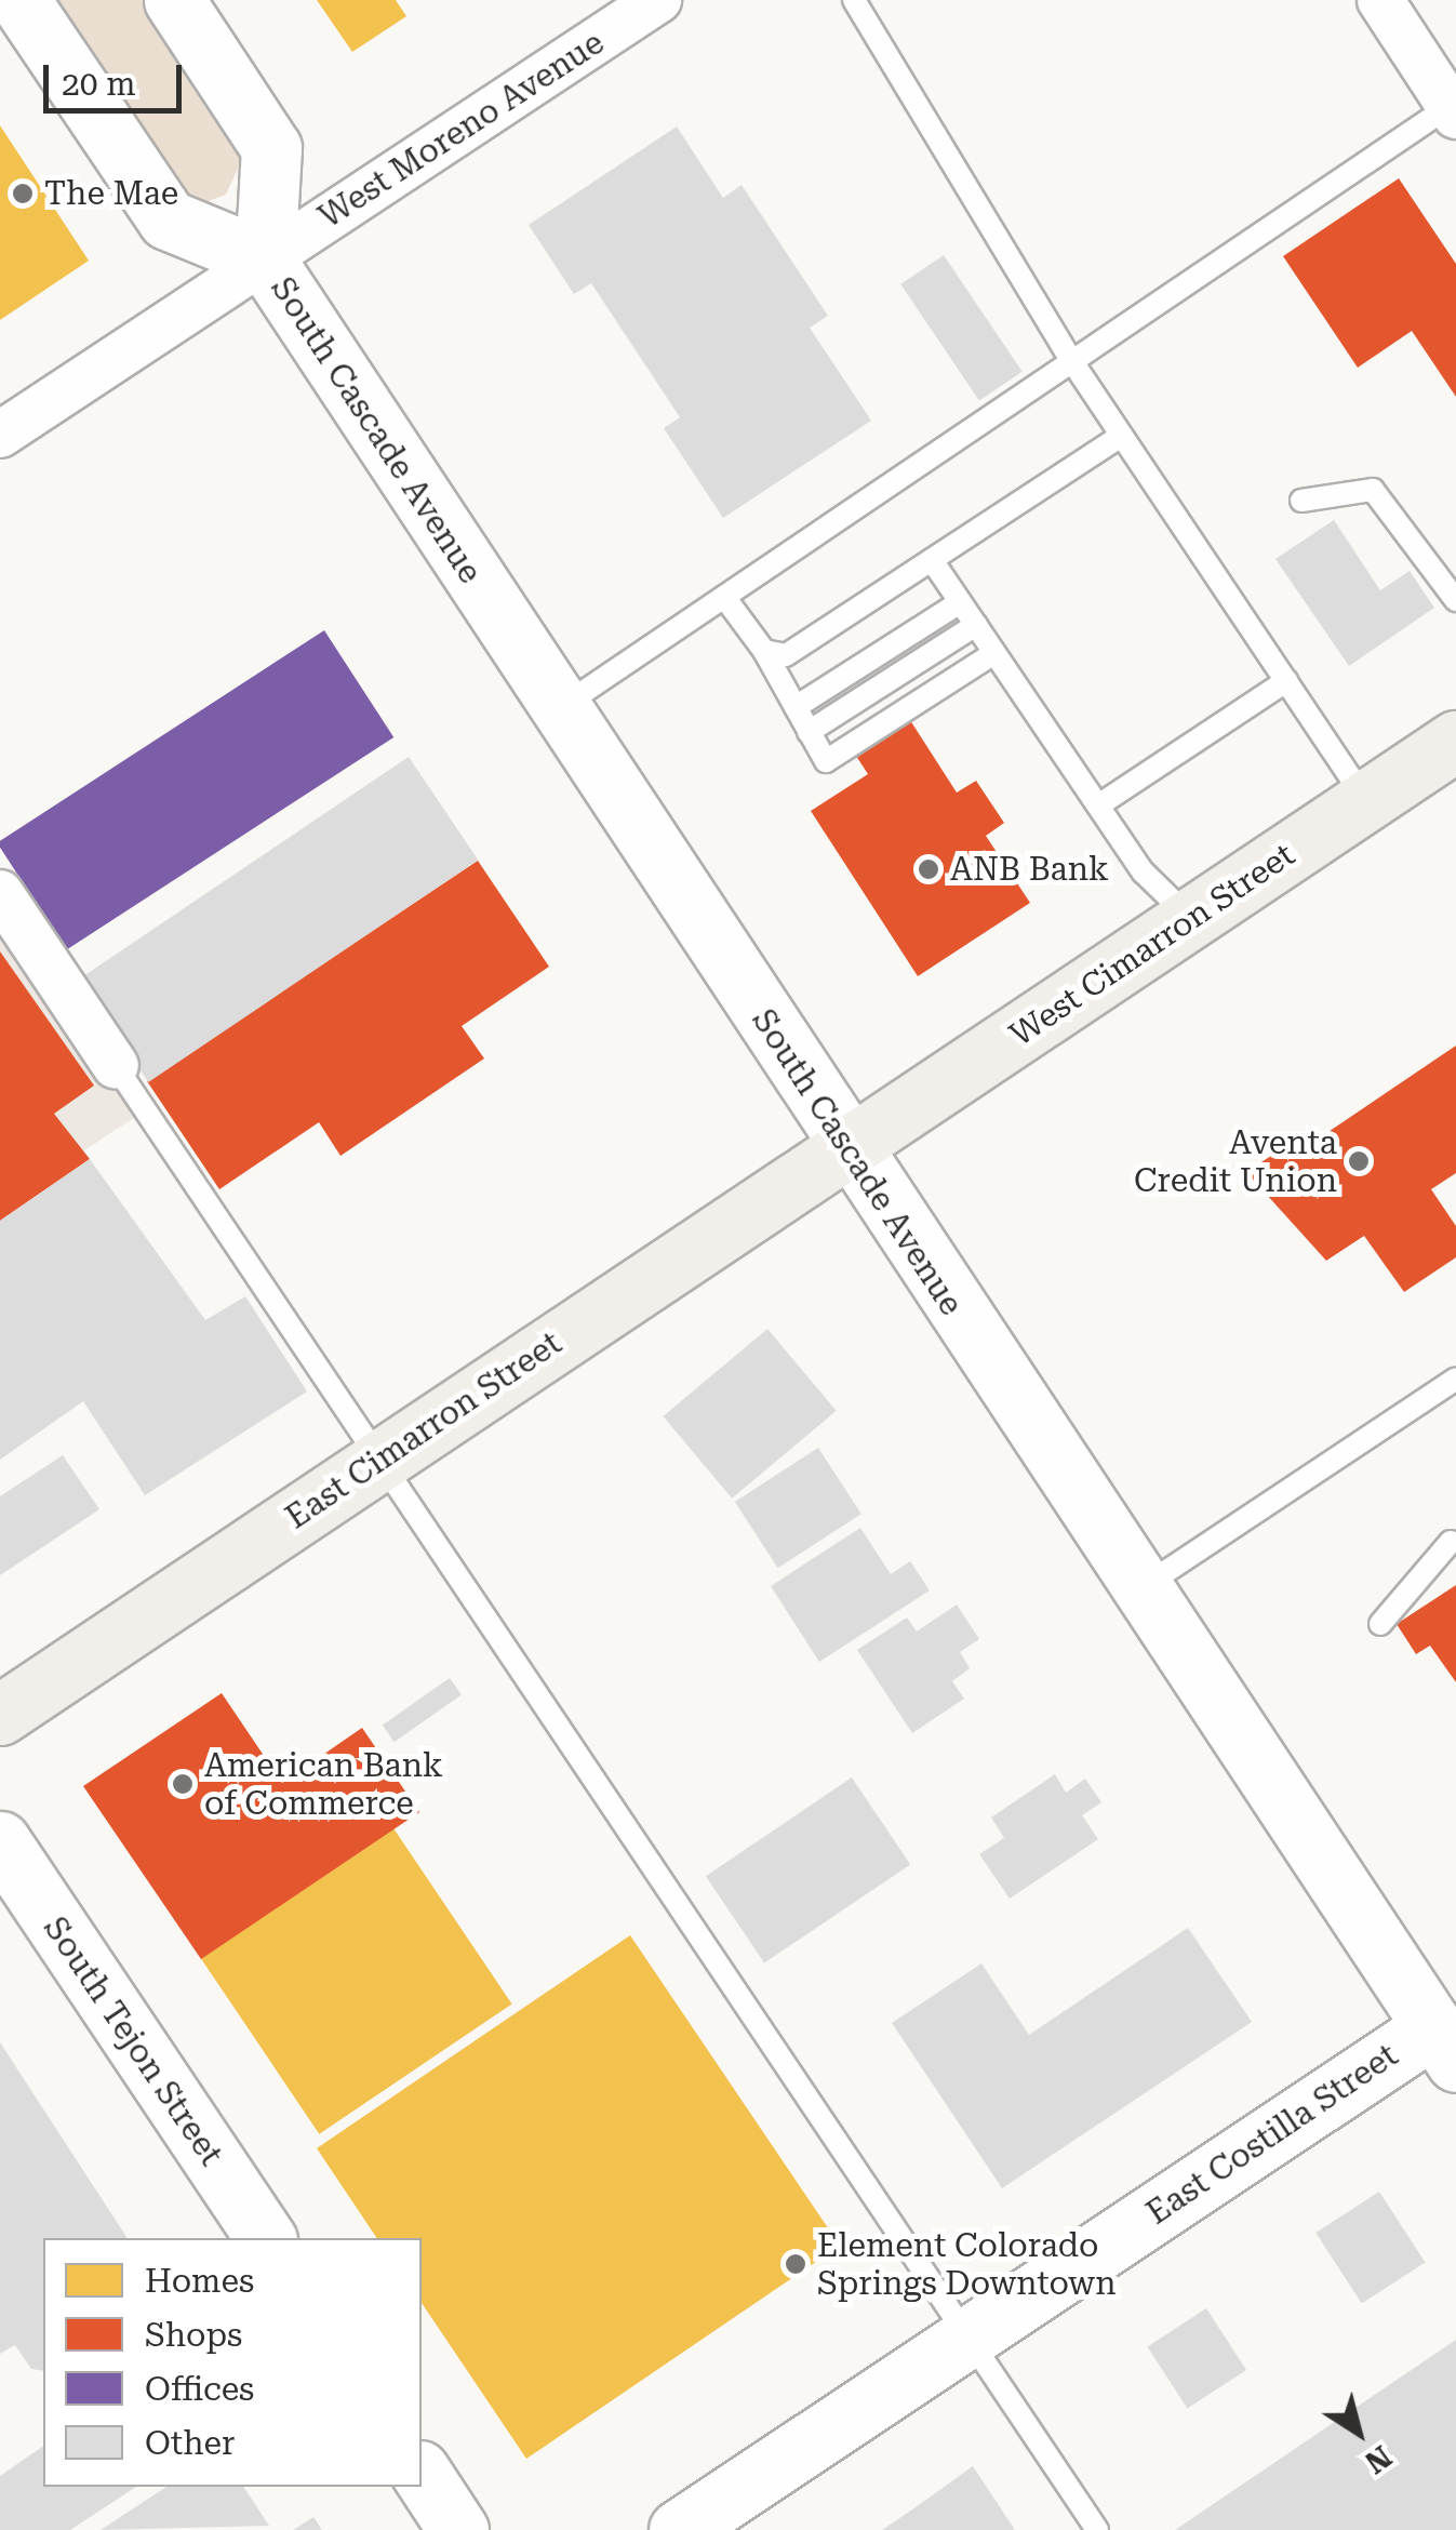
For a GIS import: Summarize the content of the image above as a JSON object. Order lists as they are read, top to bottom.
{
  "streets": {
    "main road": ["West Cimarron Street", "East Cimarron Street"],
    "street": [
      "West Moreno Avenue",
      "South Cascade Avenue",
      "South Tejon Street",
      "East Costilla Street"
    ]
  },
  "crossings": [
    ["West Moreno Avenue", "South Cascade Avenue"],
    ["South Cascade Avenue", "West Cimarron Street"],
    ["South Cascade Avenue", "East Cimarron Street"],
    ["South Cascade Avenue", "East Costilla Street"],
    ["West Cimarron Street", "East Cimarron Street"]
  ],
  "places": [
    "The Mae",
    "ANB Bank",
    "Aventa Credit Union",
    "American Bank of Commerce",
    "Element Colorado Springs Downtown"
  ],
  "legend": [
    "Homes",
    "Shops",
    "Offices",
    "Other"
  ],
  "scale_bar": "20 m",
  "north": "bottom right"
}
